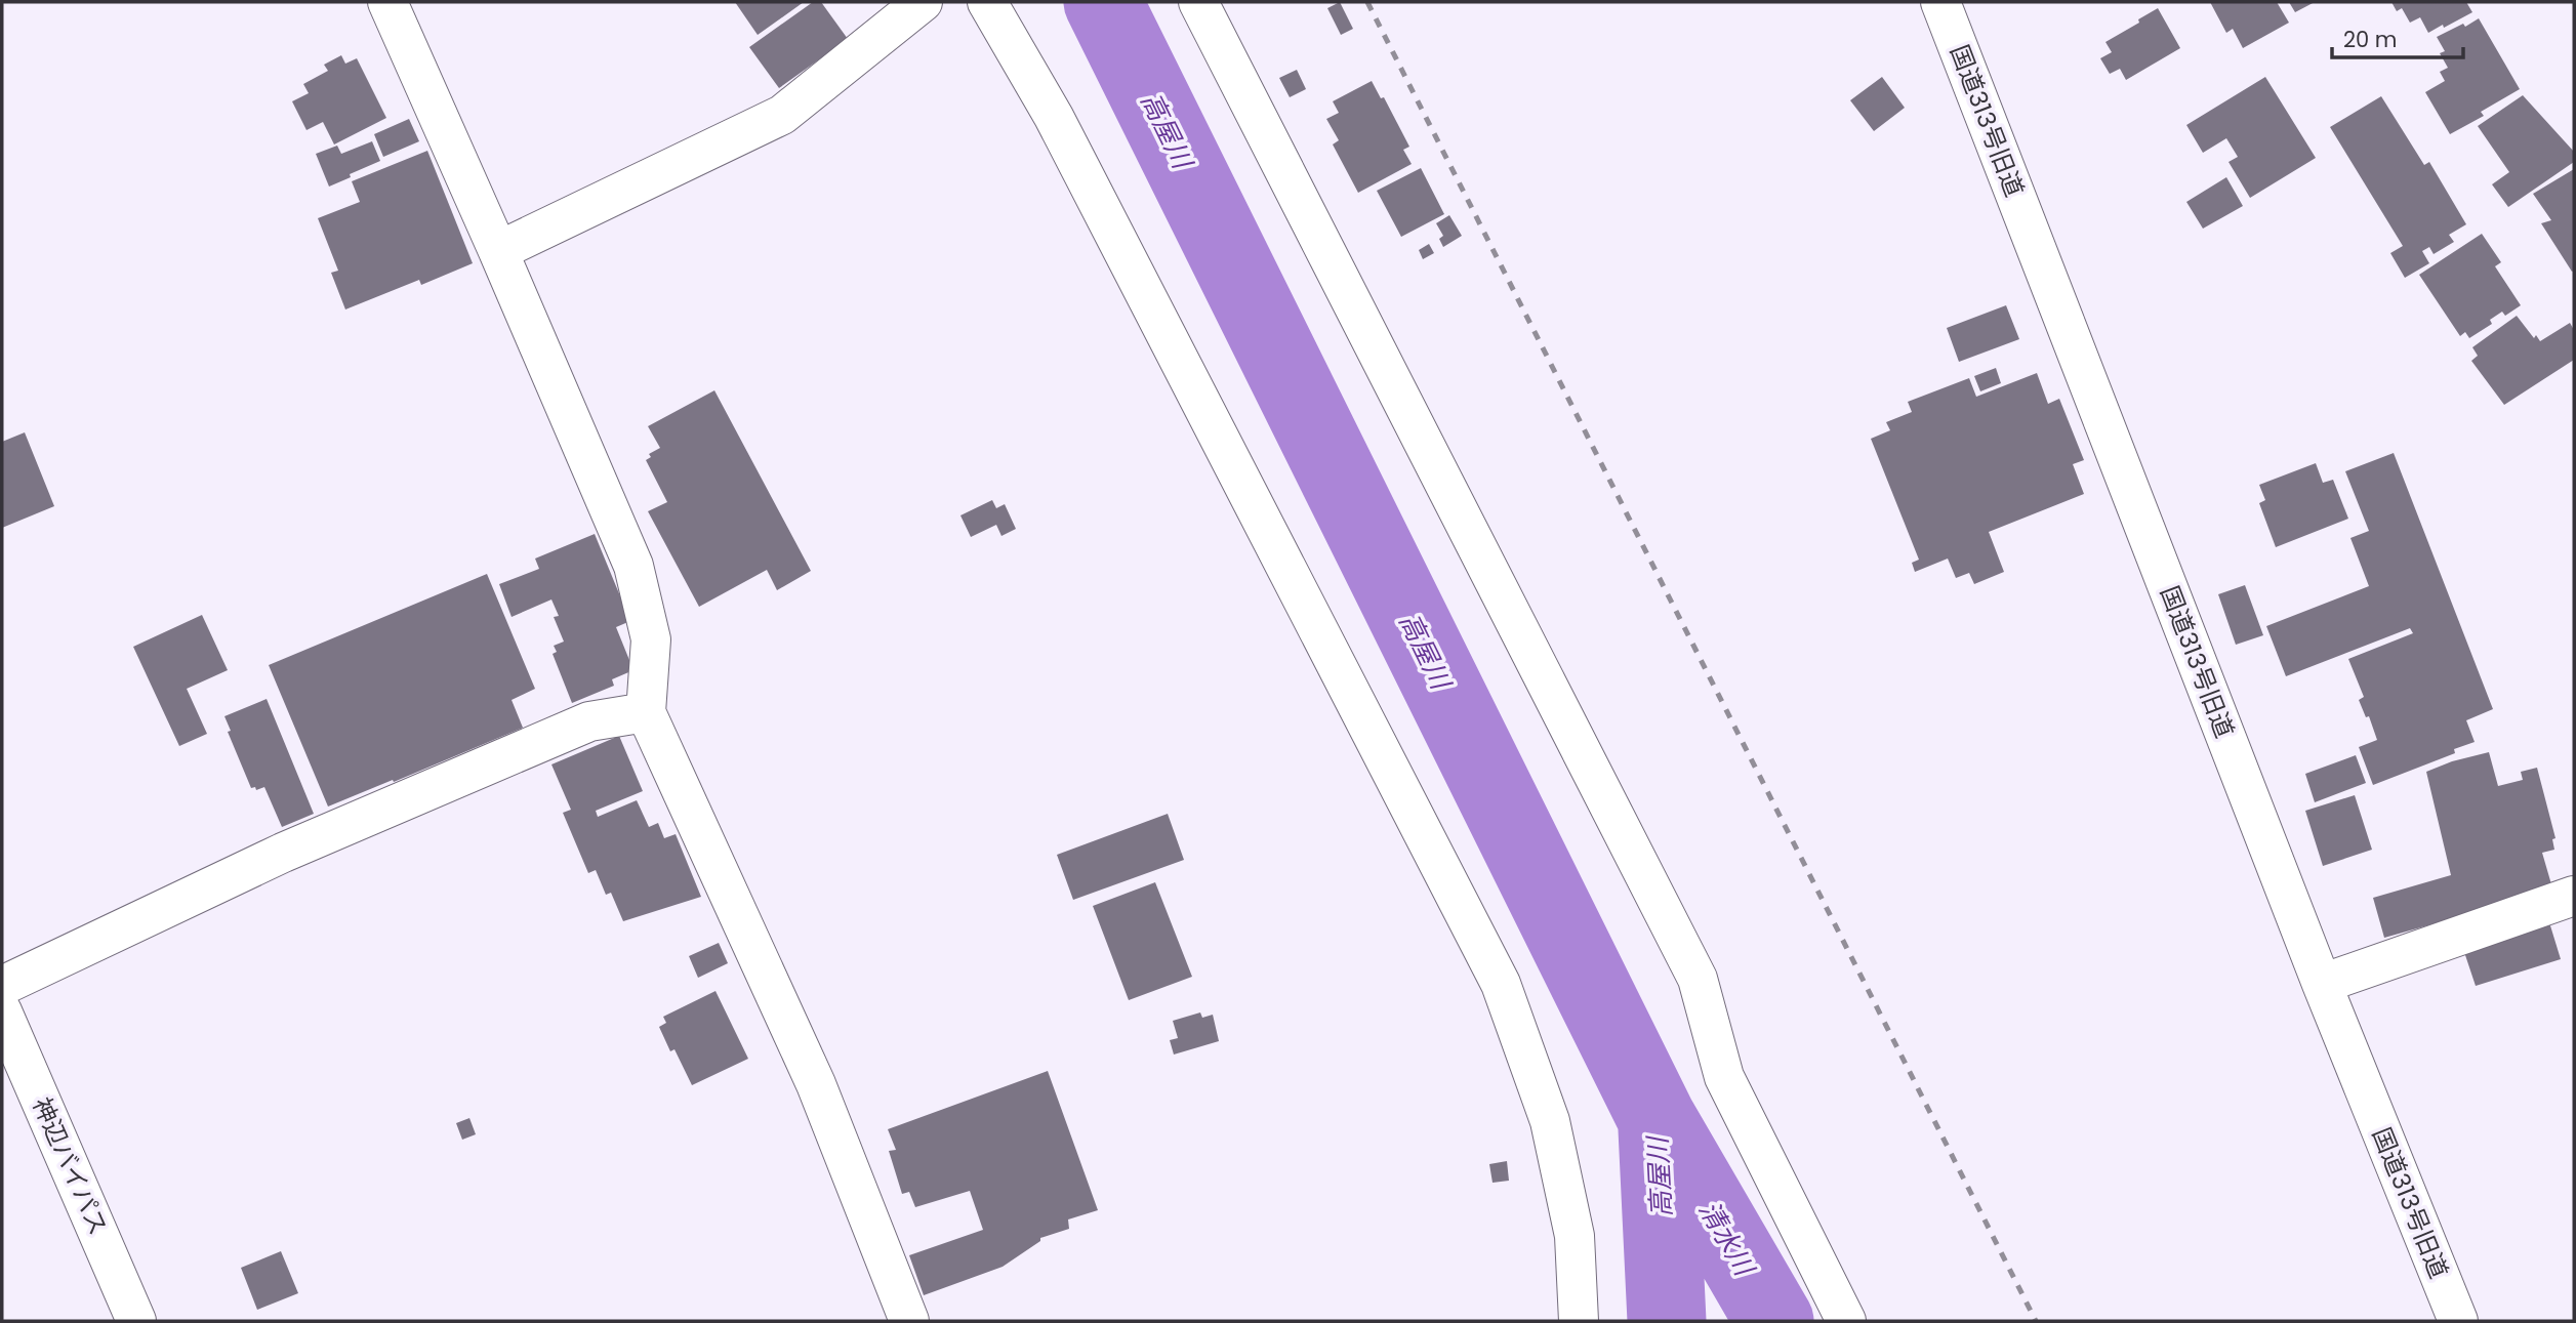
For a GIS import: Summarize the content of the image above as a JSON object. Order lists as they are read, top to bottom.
{
  "streets": {
    "main road": ["国道313号旧道", "神辺バイパス"]
  },
  "water": ["高屋川", "清水川"],
  "scale_bar": "20 m"
}
